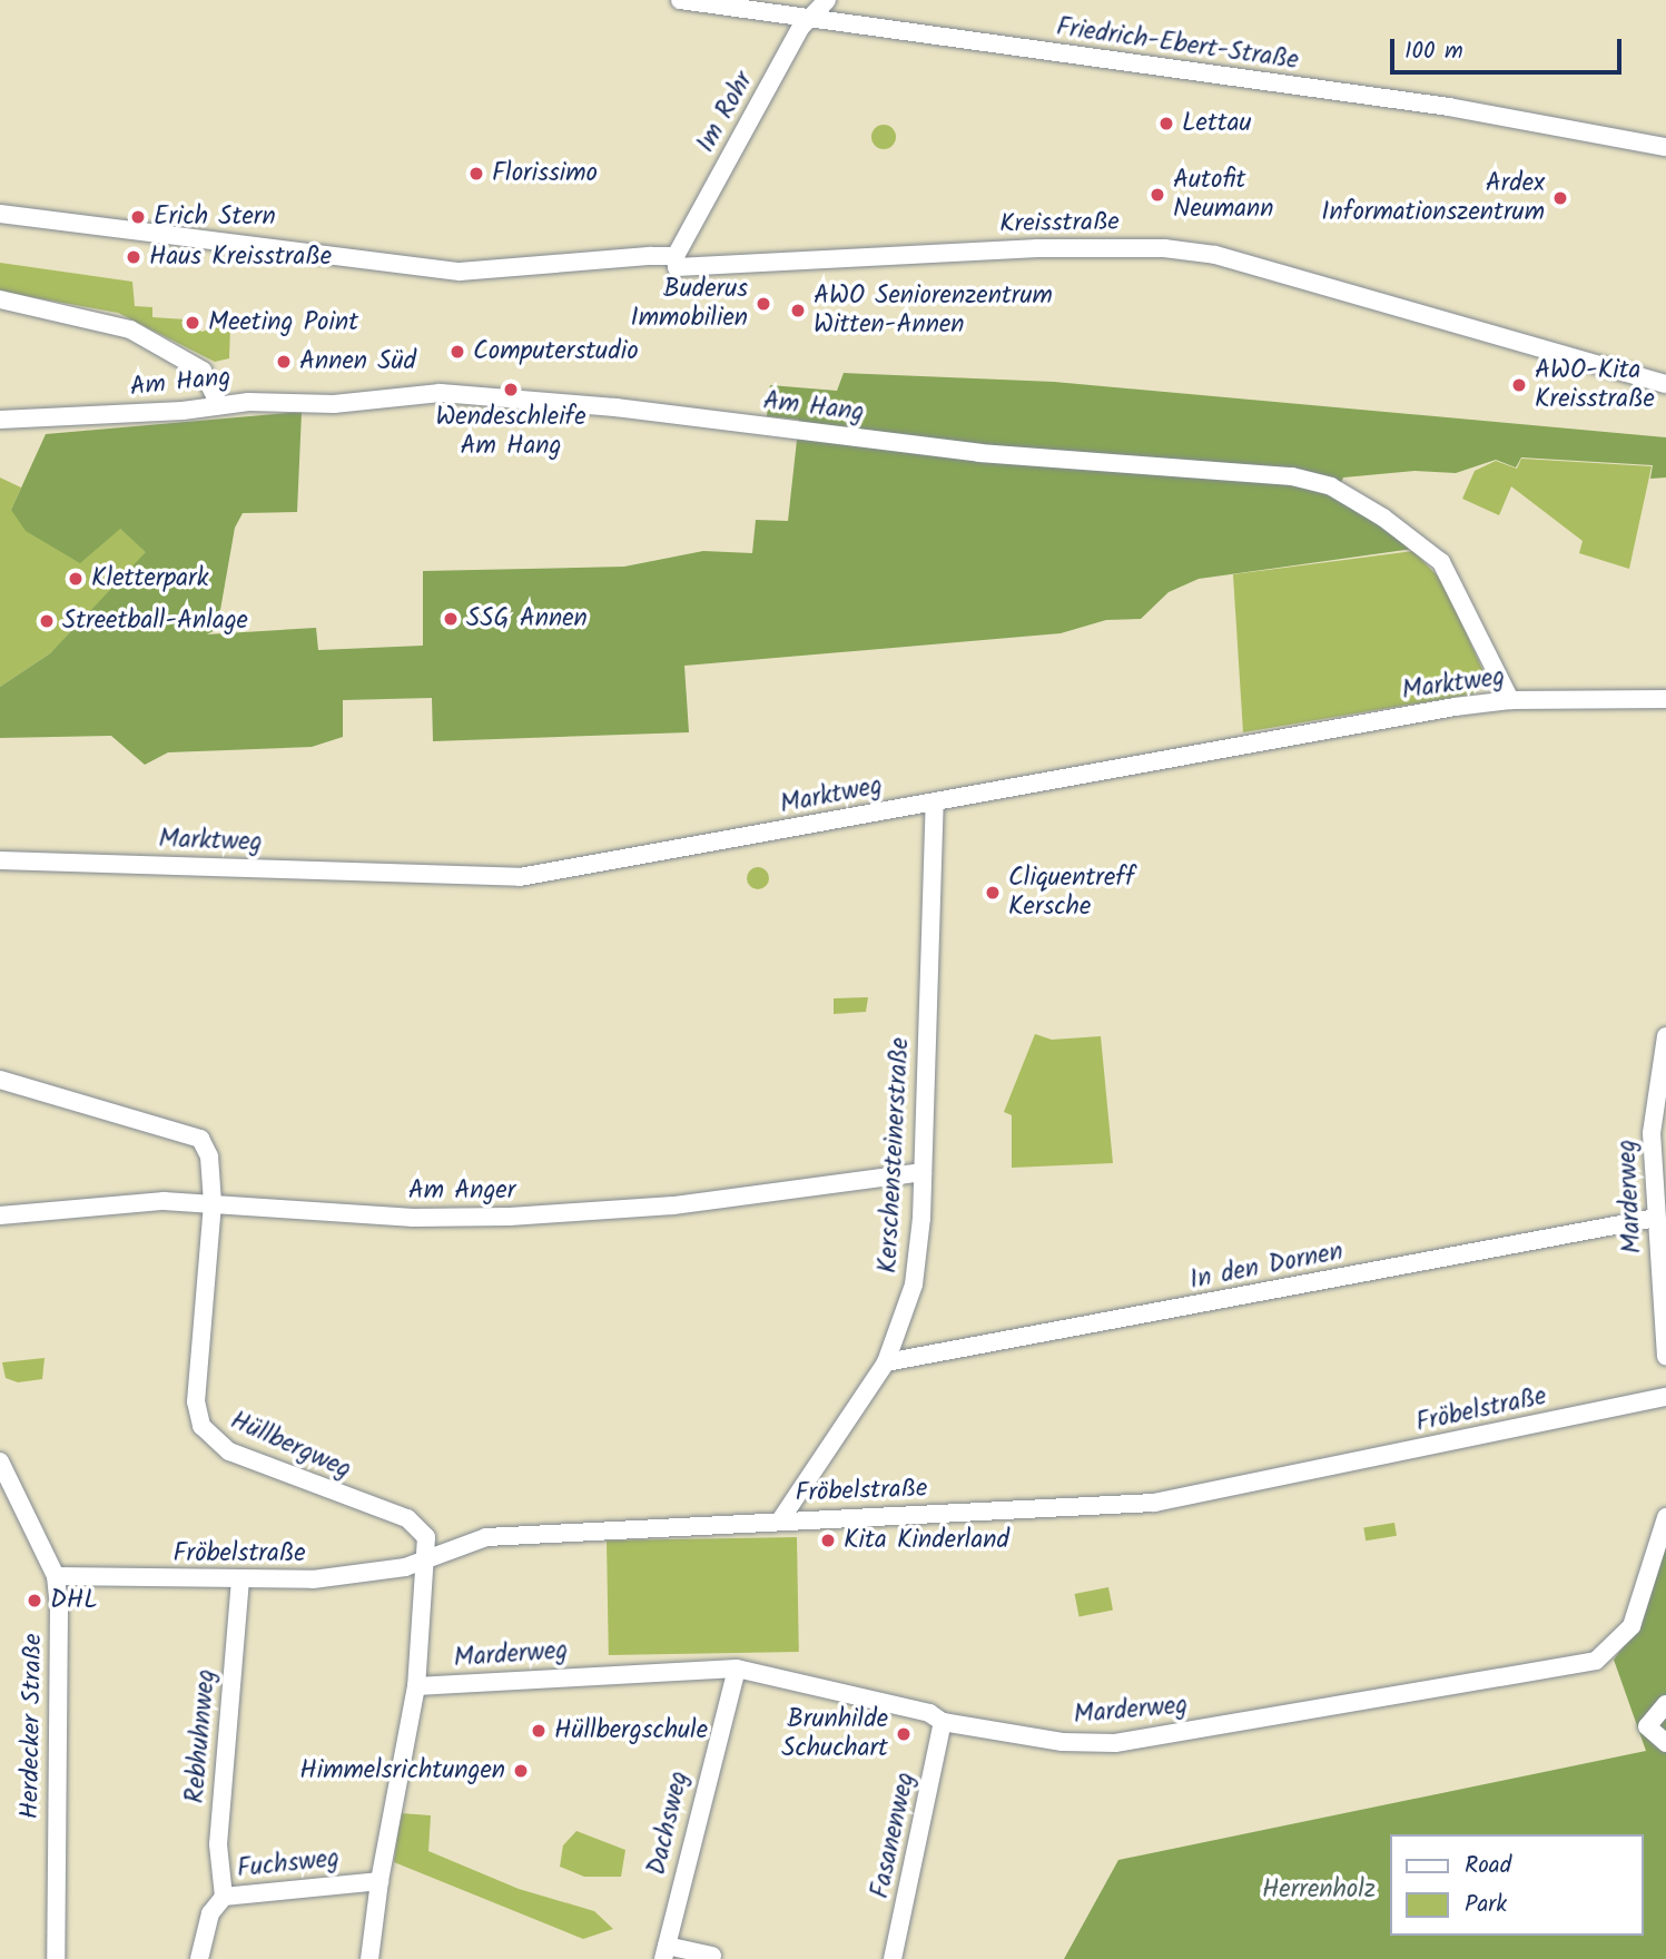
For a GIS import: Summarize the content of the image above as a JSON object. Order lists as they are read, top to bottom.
{
  "streets": {
    "street": [
      "Friedrich-Ebert-Straße",
      "Im Rohr",
      "Kreisstraße",
      "Am Hang",
      "Marktweg",
      "Kerschensteinerstraße",
      "Am Anger",
      "Marderweg",
      "In den Dornen",
      "Fröbelstraße",
      "Hüllbergweg",
      "Herdecker Straße",
      "Rebhuhnweg",
      "Dachsweg",
      "Fasanenweg",
      "Fuchsweg"
    ]
  },
  "crossings": [
    ["Friedrich-Ebert-Straße", "Im Rohr"],
    ["Im Rohr", "Kreisstraße"],
    ["Am Hang", "Marktweg"],
    ["Marktweg", "Kerschensteinerstraße"],
    ["Kerschensteinerstraße", "Am Anger"],
    ["Kerschensteinerstraße", "In den Dornen"],
    ["Kerschensteinerstraße", "Fröbelstraße"],
    ["Am Anger", "Hüllbergweg"],
    ["Marderweg", "In den Dornen"],
    ["Marderweg", "Hüllbergweg"],
    ["Marderweg", "Dachsweg"],
    ["Marderweg", "Fasanenweg"],
    ["Fröbelstraße", "Hüllbergweg"],
    ["Fröbelstraße", "Herdecker Straße"],
    ["Fröbelstraße", "Rebhuhnweg"],
    ["Hüllbergweg", "Fuchsweg"],
    ["Rebhuhnweg", "Fuchsweg"]
  ],
  "parks": ["Herrenholz"],
  "places": [
    "Lettau",
    "Florissimo",
    "Autofit Neumann",
    "Ardex Informationszentrum",
    "Erich Stern",
    "Haus Kreisstraße",
    "Buderus Immobilien",
    "AWO Seniorenzentrum Witten-Annen",
    "Meeting Point",
    "Computerstudio",
    "Annen Süd",
    "AWO-Kita Kreisstraße",
    "Wendeschleife Am Hang",
    "Kletterpark",
    "SSG Annen",
    "Streetball-Anlage",
    "Cliquentreff Kersche",
    "Kita Kinderland",
    "DHL",
    "Hüllbergschule",
    "Brunhilde Schuchart",
    "Himmelsrichtungen"
  ],
  "legend": ["Road", "Park"],
  "scale_bar": "100 m"
}
